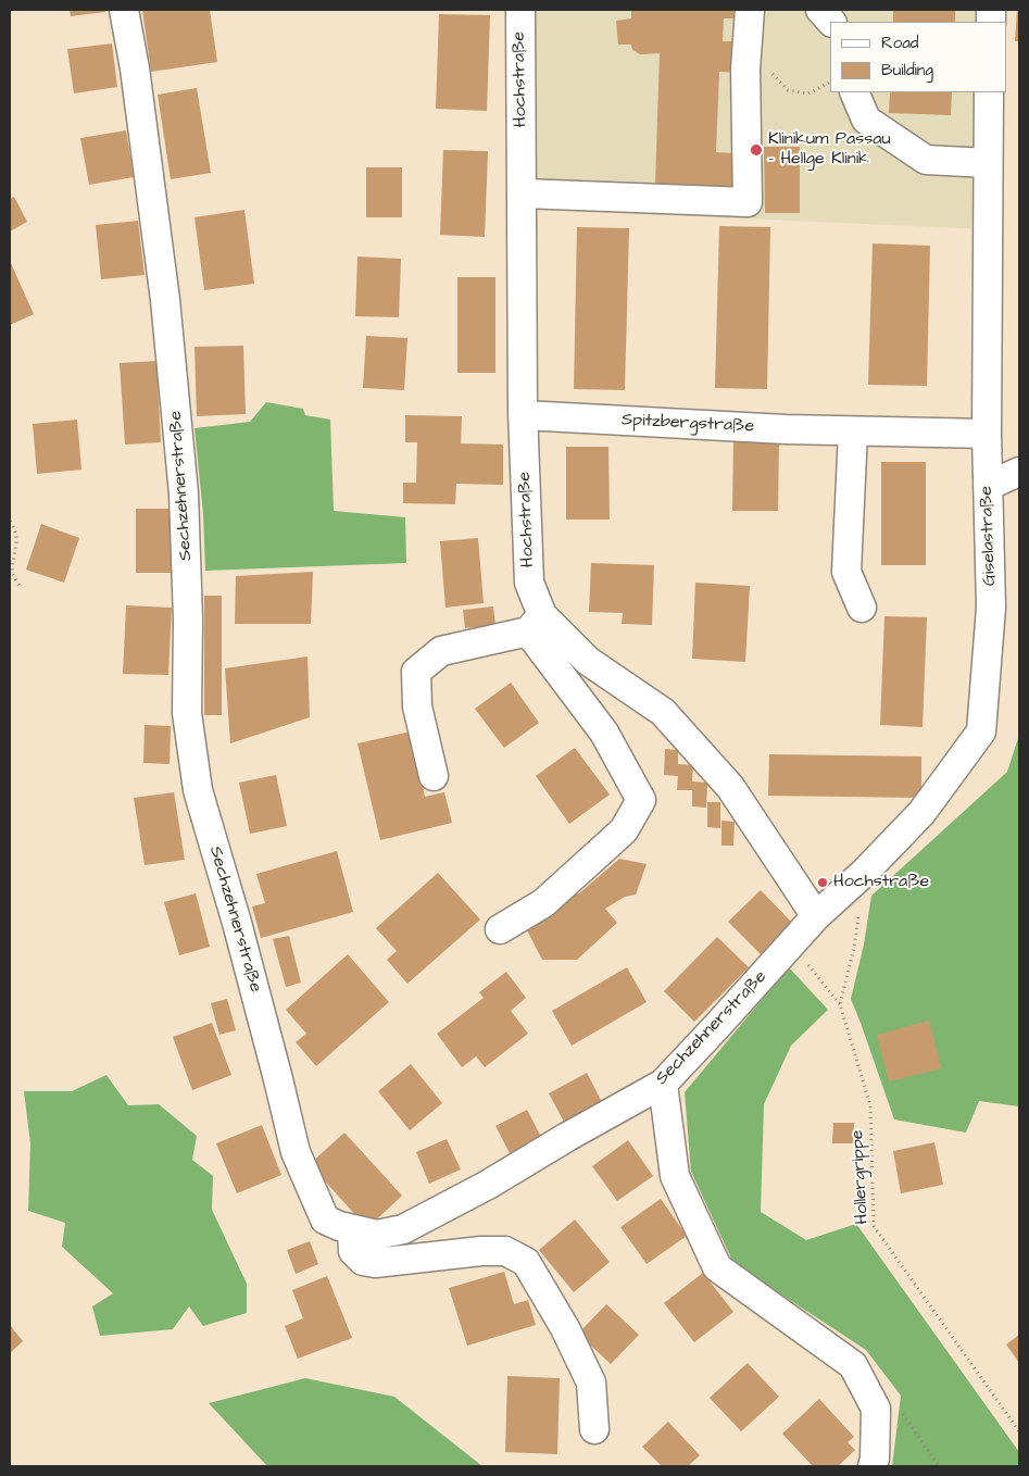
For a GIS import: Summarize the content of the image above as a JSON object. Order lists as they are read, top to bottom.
{
  "streets": {
    "street": [
      "Hochstraße",
      "Spitzbergstraße",
      "Sechzehnerstraße",
      "Giselastraße"
    ],
    "path": ["Hollergrippe"]
  },
  "crossings": [
    ["Hochstraße", "Spitzbergstraße"],
    ["Hochstraße", "Sechzehnerstraße"],
    ["Hochstraße", "Giselastraße"],
    ["Spitzbergstraße", "Giselastraße"],
    ["Sechzehnerstraße", "Giselastraße"]
  ],
  "places": ["Klinikum Passau - Hellge Klinik", "Hochstraße"],
  "legend": ["Road", "Building"]
}
